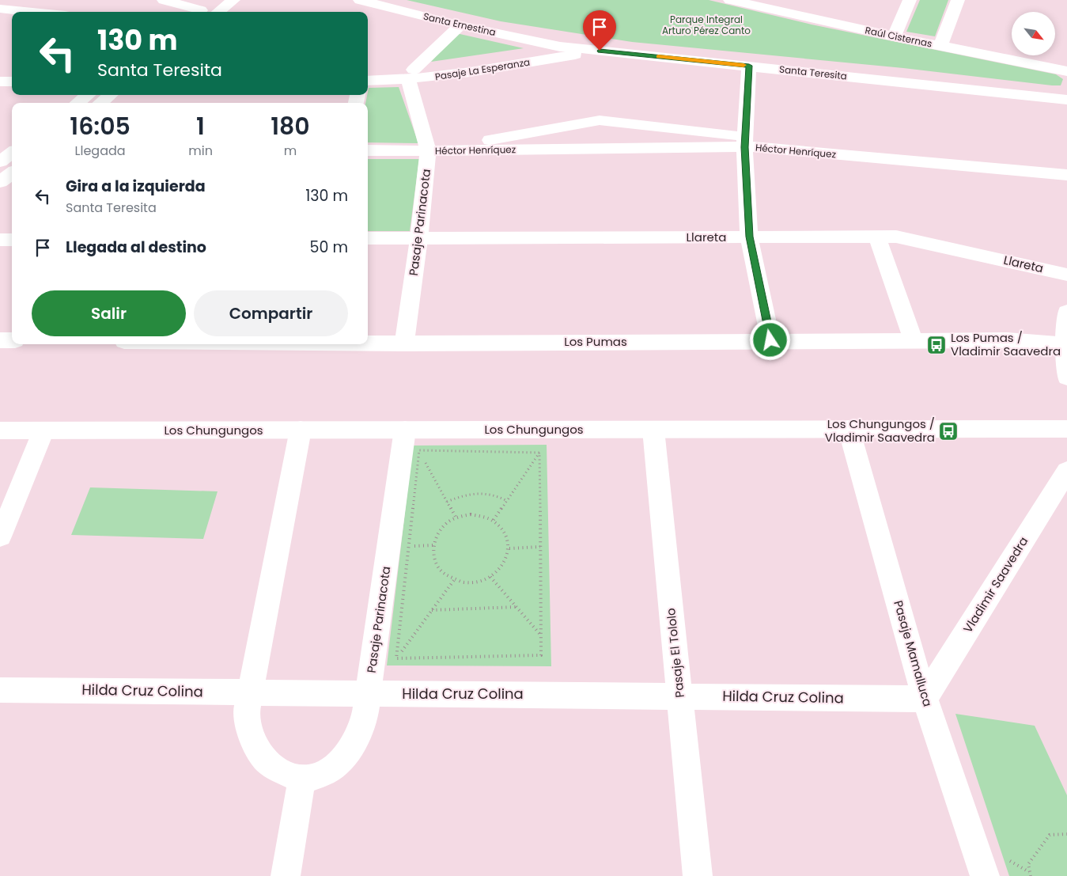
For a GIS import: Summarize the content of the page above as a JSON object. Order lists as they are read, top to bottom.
{
  "streets": {
    "street": [
      "Santa Ernestina",
      "Raúl Cisternas",
      "Pasaje La Esperanza",
      "Santa Teresita",
      "Héctor Henríquez",
      "Pasaje Parinacota",
      "Llareta",
      "Los Pumas",
      "Los Chungungos",
      "Vladimir Saavedra",
      "Pasaje El Tololo",
      "Pasaje Mamalluca",
      "Hilda Cruz Colina"
    ]
  },
  "crossings": [
    ["Santa Ernestina", "Pasaje La Esperanza"],
    ["Santa Ernestina", "Santa Teresita"],
    ["Pasaje La Esperanza", "Santa Teresita"],
    ["Pasaje La Esperanza", "Pasaje Parinacota"],
    ["Héctor Henríquez", "Pasaje Parinacota"],
    ["Pasaje Parinacota", "Llareta"],
    ["Pasaje Parinacota", "Los Pumas"],
    ["Pasaje Parinacota", "Los Chungungos"],
    ["Pasaje Parinacota", "Hilda Cruz Colina"],
    ["Los Chungungos", "Pasaje El Tololo"],
    ["Los Chungungos", "Pasaje Mamalluca"],
    ["Vladimir Saavedra", "Pasaje Mamalluca"],
    ["Vladimir Saavedra", "Hilda Cruz Colina"],
    ["Pasaje El Tololo", "Hilda Cruz Colina"],
    ["Pasaje Mamalluca", "Hilda Cruz Colina"]
  ],
  "parks": ["Parque Integral Arturo Pérez Canto"],
  "places": {
    "bus stop": ["Los Pumas / Vladimir Saavedra", "Los Chungungos / Vladimir Saavedra"]
  },
  "north": "bottom right",
  "page": {
    "turn": ["130 m", "Santa Teresita"],
    "eta": [
      "16:05",
      "Llegada",
      "1",
      "min",
      "180",
      "m"
    ],
    "list": [
      {
        "name": "Gira a la izquierda",
        "note": "Santa Teresita",
        "value": "130 m"
      },
      {
        "name": "Llegada al destino",
        "value": "50 m"
      }
    ],
    "buttons": ["Salir", "Compartir"]
  }
}
